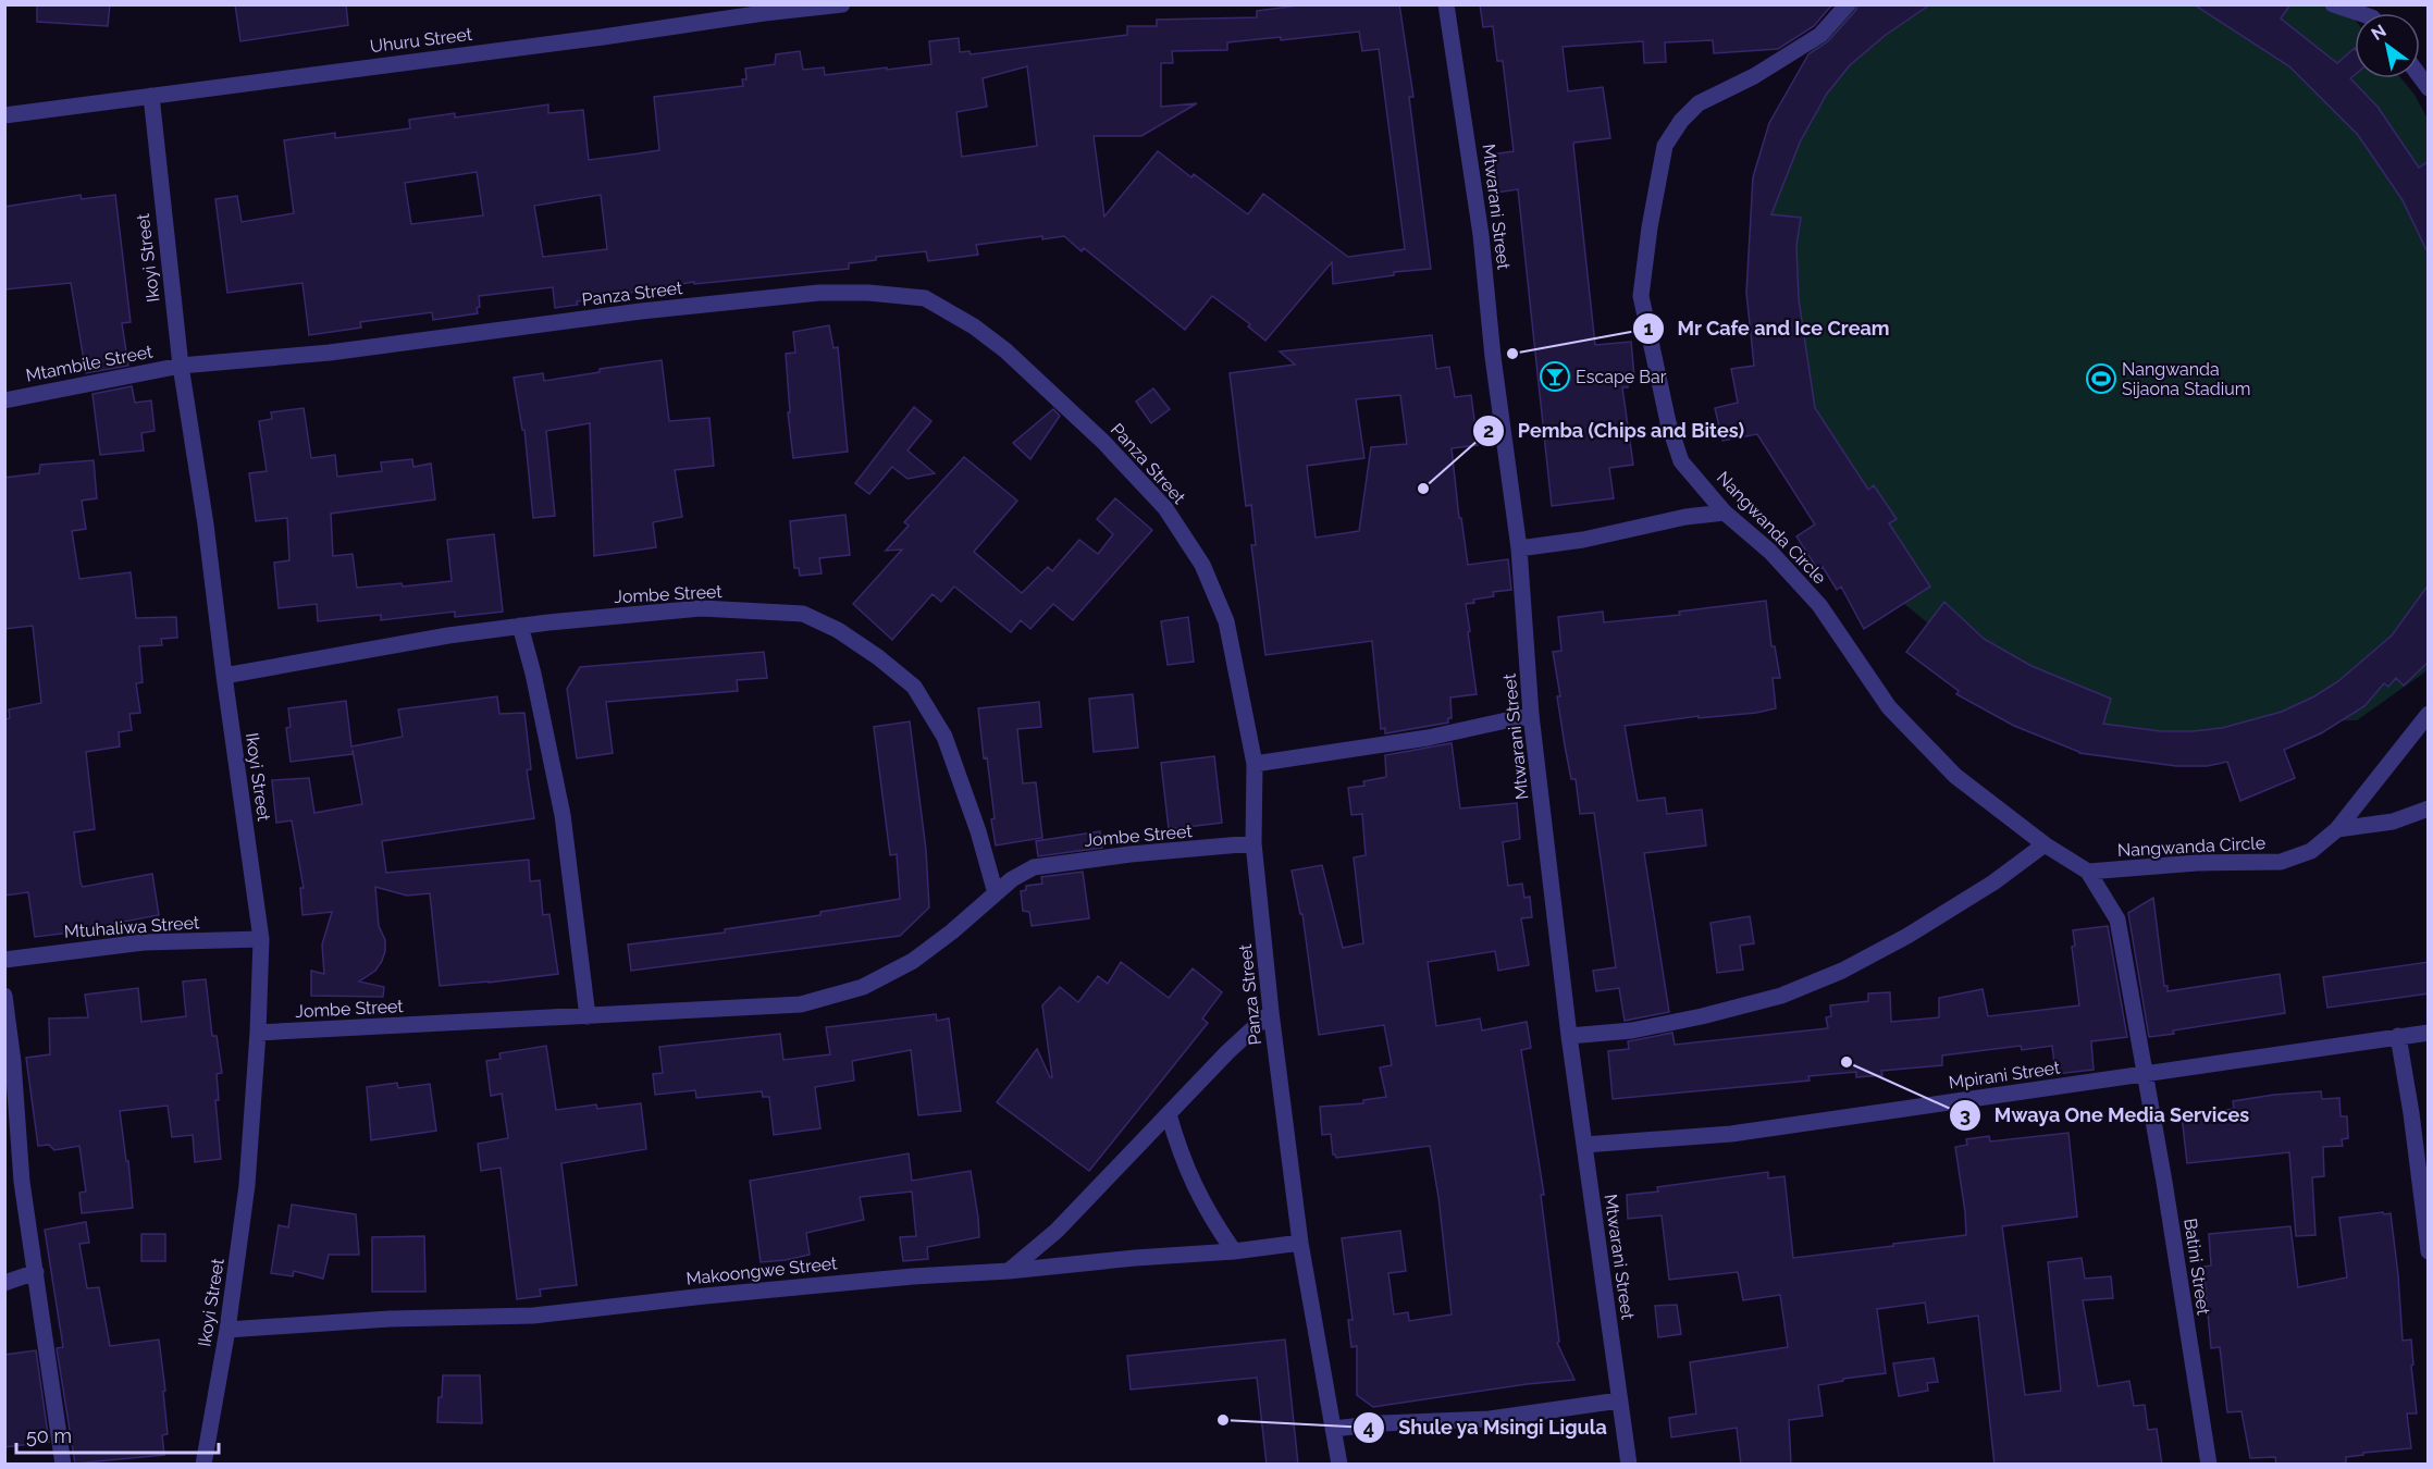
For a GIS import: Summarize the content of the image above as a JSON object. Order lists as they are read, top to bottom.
{
  "streets": {
    "street": [
      "Uhuru Street",
      "Mtwarani Street",
      "Ikoyi Street",
      "Panza Street",
      "Mtambile Street",
      "Nangwanda Circle",
      "Jombe Street",
      "Mtuhaliwa Street",
      "Mpirani Street",
      "Batini Street",
      "Makoongwe Street"
    ]
  },
  "crossings": [
    ["Uhuru Street", "Ikoyi Street"],
    ["Mtwarani Street", "Mpirani Street"],
    ["Ikoyi Street", "Panza Street"],
    ["Ikoyi Street", "Mtambile Street"],
    ["Ikoyi Street", "Jombe Street"],
    ["Ikoyi Street", "Mtuhaliwa Street"],
    ["Ikoyi Street", "Makoongwe Street"],
    ["Panza Street", "Mtambile Street"],
    ["Panza Street", "Jombe Street"],
    ["Panza Street", "Makoongwe Street"],
    ["Nangwanda Circle", "Mpirani Street"],
    ["Nangwanda Circle", "Batini Street"],
    ["Mpirani Street", "Batini Street"]
  ],
  "places": {
    "other": [
      "Mr Cafe and Ice Cream",
      "Pemba (Chips and Bites)",
      "Mwaya One Media Services",
      "Shule ya Msingi Ligula"
    ],
    "bar": ["Escape Bar"],
    "sports": ["Nangwanda Sijaona Stadium"]
  },
  "scale_bar": "50 m",
  "north": "top left"
}
